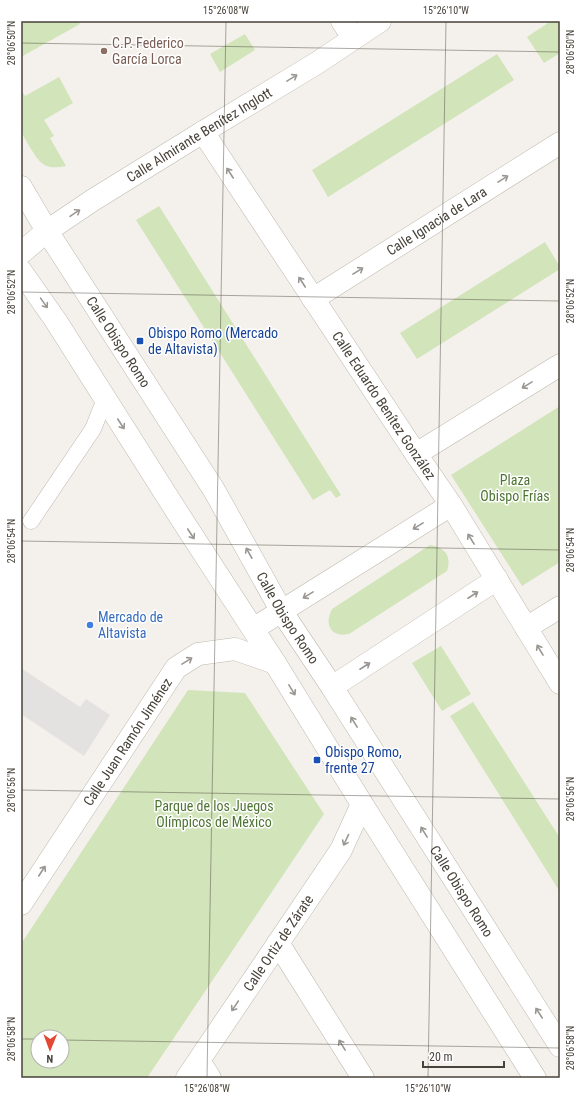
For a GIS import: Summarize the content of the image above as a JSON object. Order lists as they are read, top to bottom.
{
  "streets": {
    "street": [
      "Calle Almirante Benítez Inglott",
      "Calle Ignacia de Lara",
      "Calle Obispo Romo",
      "Calle Eduardo Benítez González",
      "Calle Juan Ramón Jiménez",
      "Calle Ortiz de Zárate"
    ]
  },
  "crossings": [
    ["Calle Almirante Benítez Inglott", "Calle Obispo Romo"],
    ["Calle Almirante Benítez Inglott", "Calle Eduardo Benítez González"],
    ["Calle Ignacia de Lara", "Calle Eduardo Benítez González"]
  ],
  "one_way": [
    "Calle Almirante Benítez Inglott",
    "Calle Eduardo Benítez González",
    "Calle Juan Ramón Jiménez",
    "Calle Ortiz de Zárate"
  ],
  "parks": ["Plaza Obispo Frías", "Parque de los Juegos Olímpicos de México"],
  "places": {
    "other": ["C.P. Federico García Lorca", "Mercado de Altavista"],
    "transit": ["Obispo Romo (Mercado de Altavista)", "Obispo Romo, frente 27"]
  },
  "scale_bar": "20 m",
  "north": "bottom",
  "coordinates": [
    "15°26'08\"W",
    "15°26'10\"W",
    "28°06'50\"N",
    "28°06'52\"N",
    "28°06'54\"N",
    "28°06'56\"N",
    "28°06'58\"N"
  ]
}
